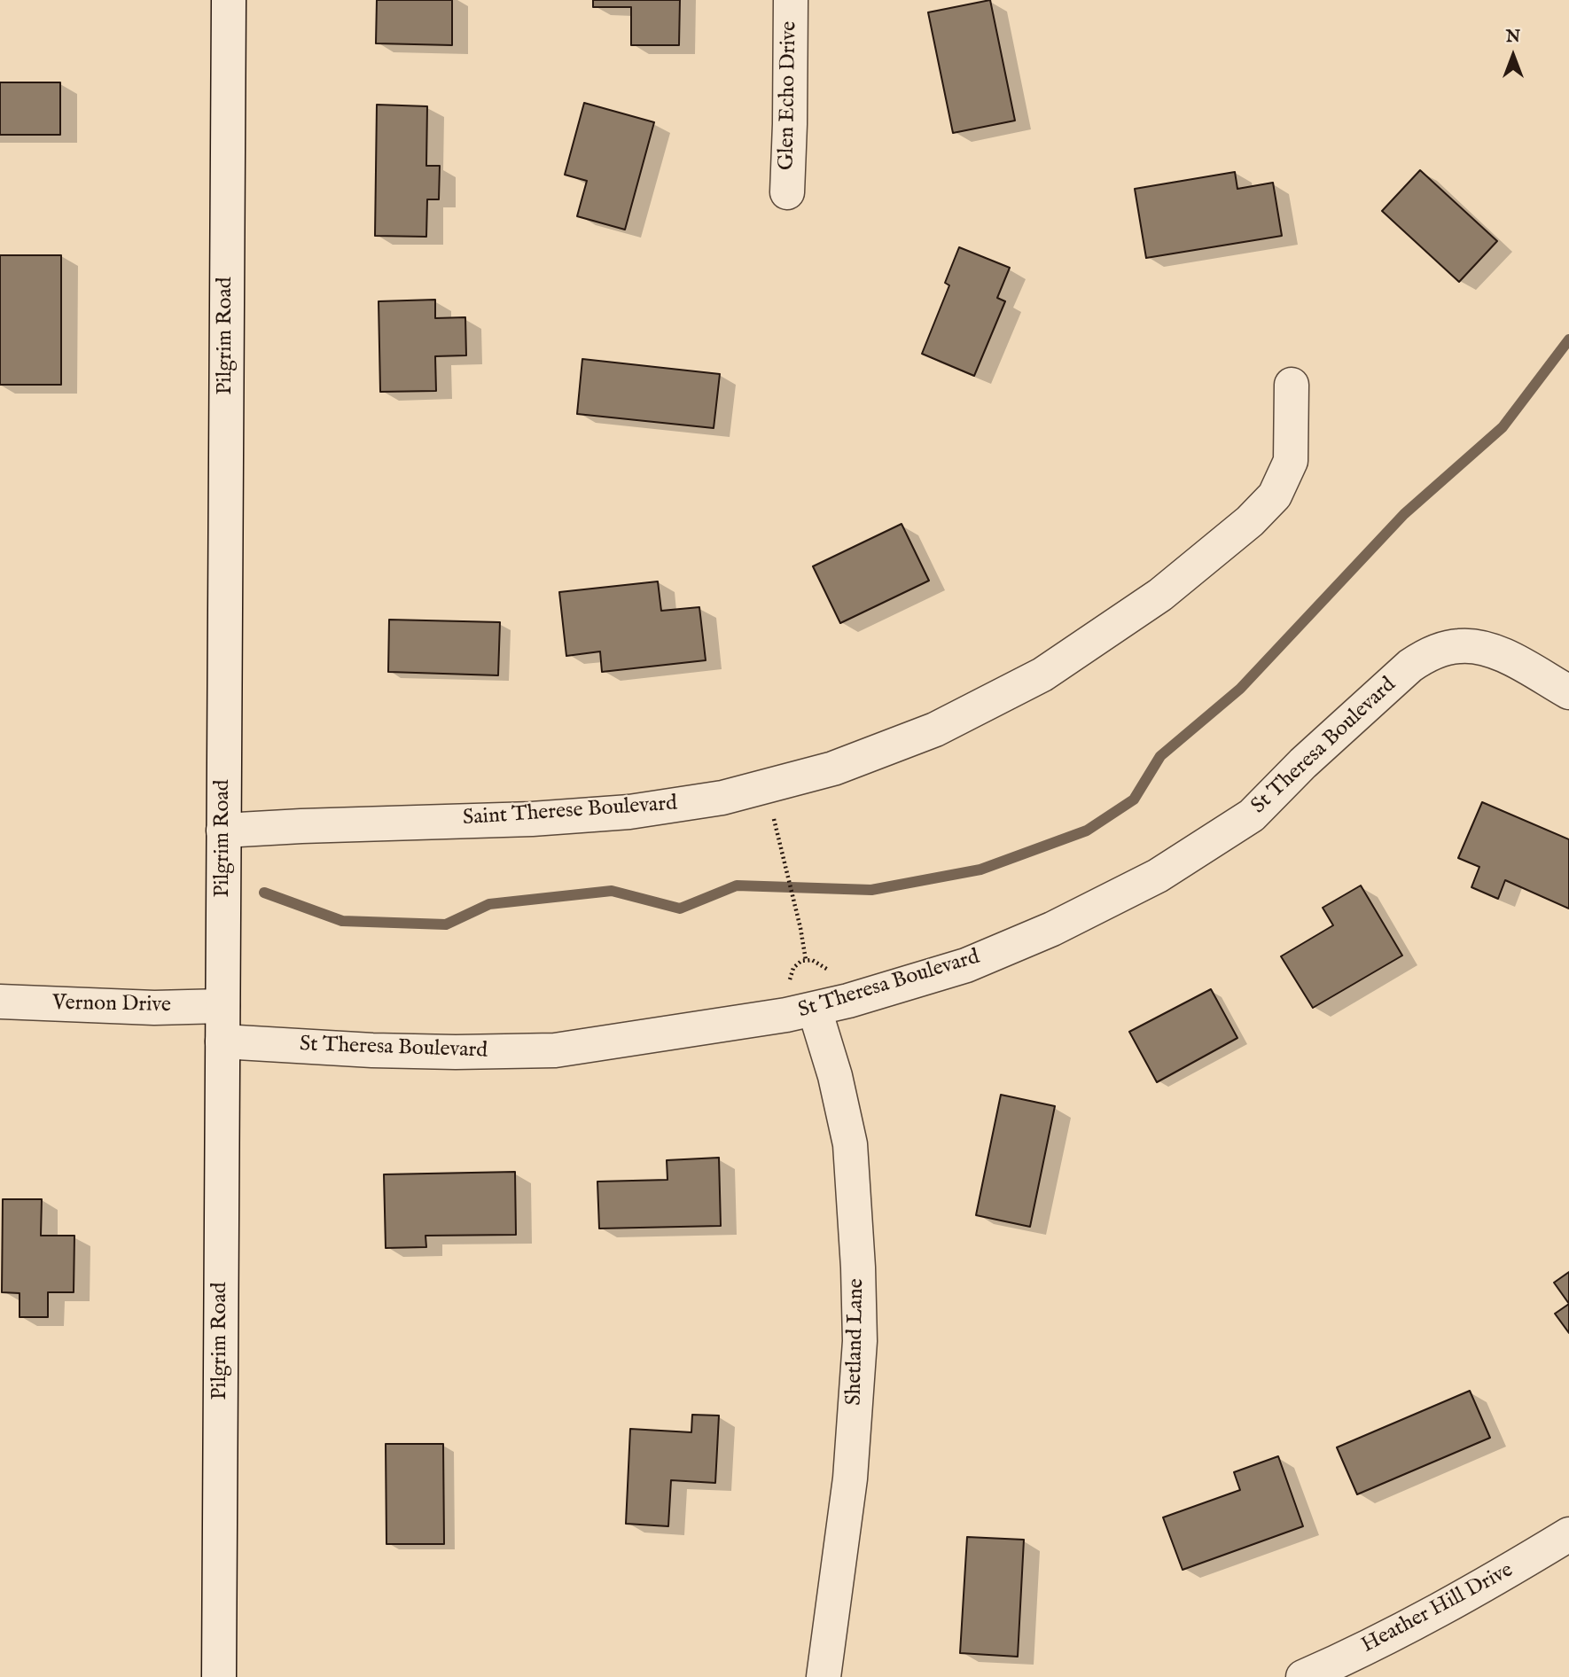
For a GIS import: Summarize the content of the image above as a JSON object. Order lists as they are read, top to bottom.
{
  "streets": {
    "street": [
      "Glen Echo Drive",
      "Pilgrim Road",
      "St Theresa Boulevard",
      "Saint Therese Boulevard",
      "Vernon Drive",
      "Shetland Lane",
      "Heather Hill Drive"
    ]
  },
  "crossings": [
    ["Pilgrim Road", "St Theresa Boulevard"],
    ["Pilgrim Road", "Saint Therese Boulevard"],
    ["Pilgrim Road", "Vernon Drive"],
    ["St Theresa Boulevard", "Shetland Lane"]
  ],
  "north": "top"
}
